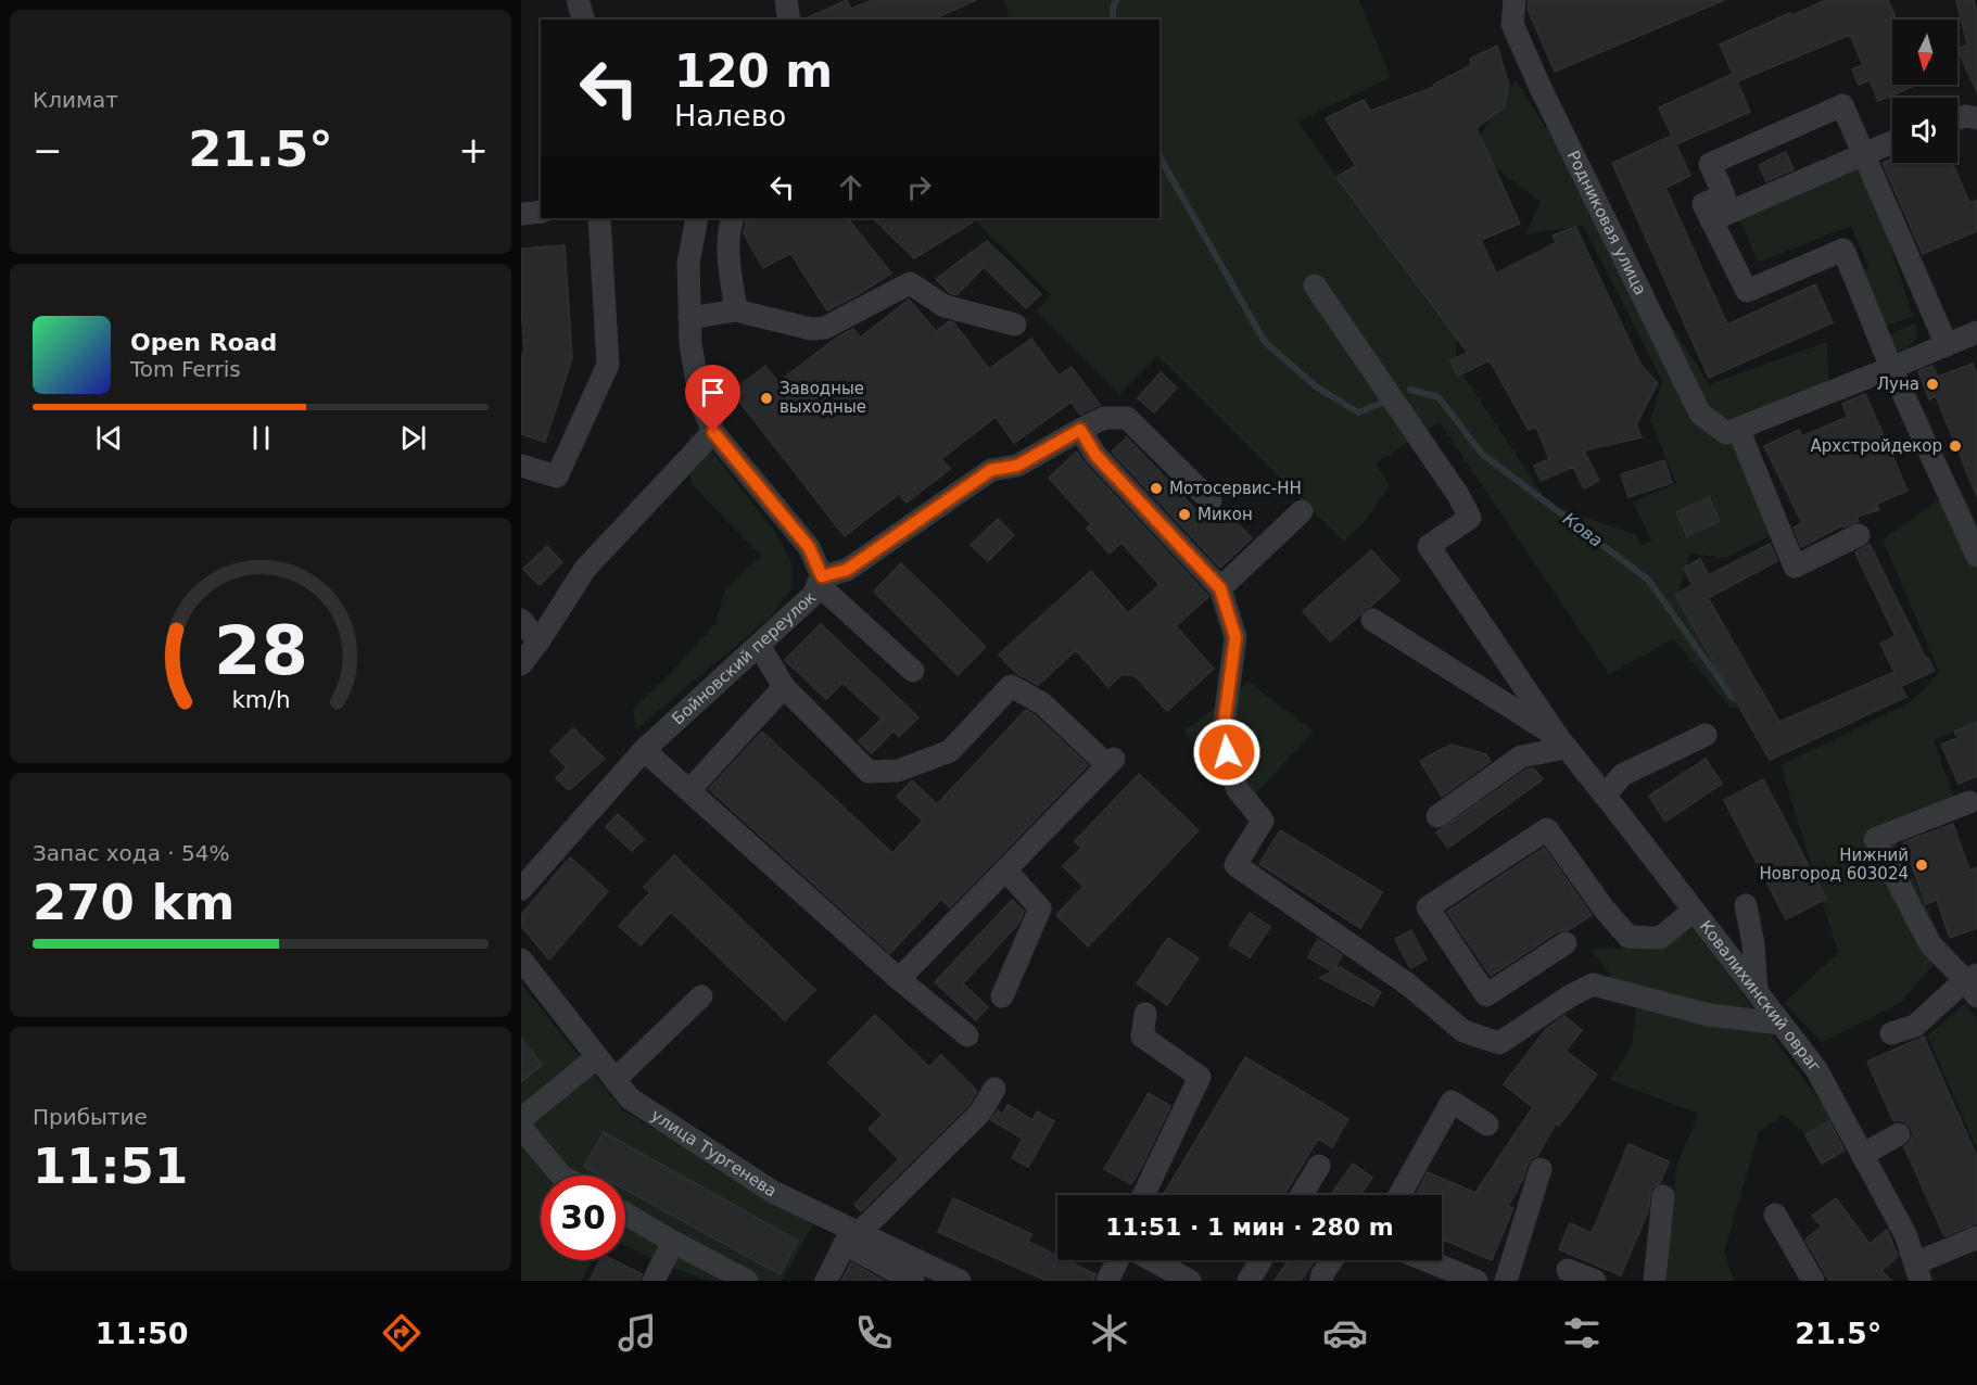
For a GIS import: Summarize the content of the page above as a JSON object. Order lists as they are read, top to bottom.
{
  "streets": {
    "street": [
      "Родниковая улица",
      "Бойновский переулок",
      "Ковалихинский овраг",
      "улица Тургенева"
    ]
  },
  "water": ["Кова"],
  "places": [
    "Луна",
    "Заводные выходные",
    "Архстройдекор",
    "Мотосервис-НН",
    "Микон",
    "Нижний Новгород 603024"
  ],
  "north": "bottom",
  "page": {
    "tile": [
      "Климат",
      ["Запас хода · 54%", "270 km"],
      ["Прибытие", "11:51"]
    ],
    "turn": ["120 m", "Налево"],
    "heat": ["−", "21.5°", "+"],
    "song": ["Open Road", "Tom Ferris"],
    "limit": "30",
    "trip": "11:51 · 1 мин · 280 m",
    "tabs": ["11:50", "21.5°"],
    "gauge": ["28", "km/h"]
  }
}
